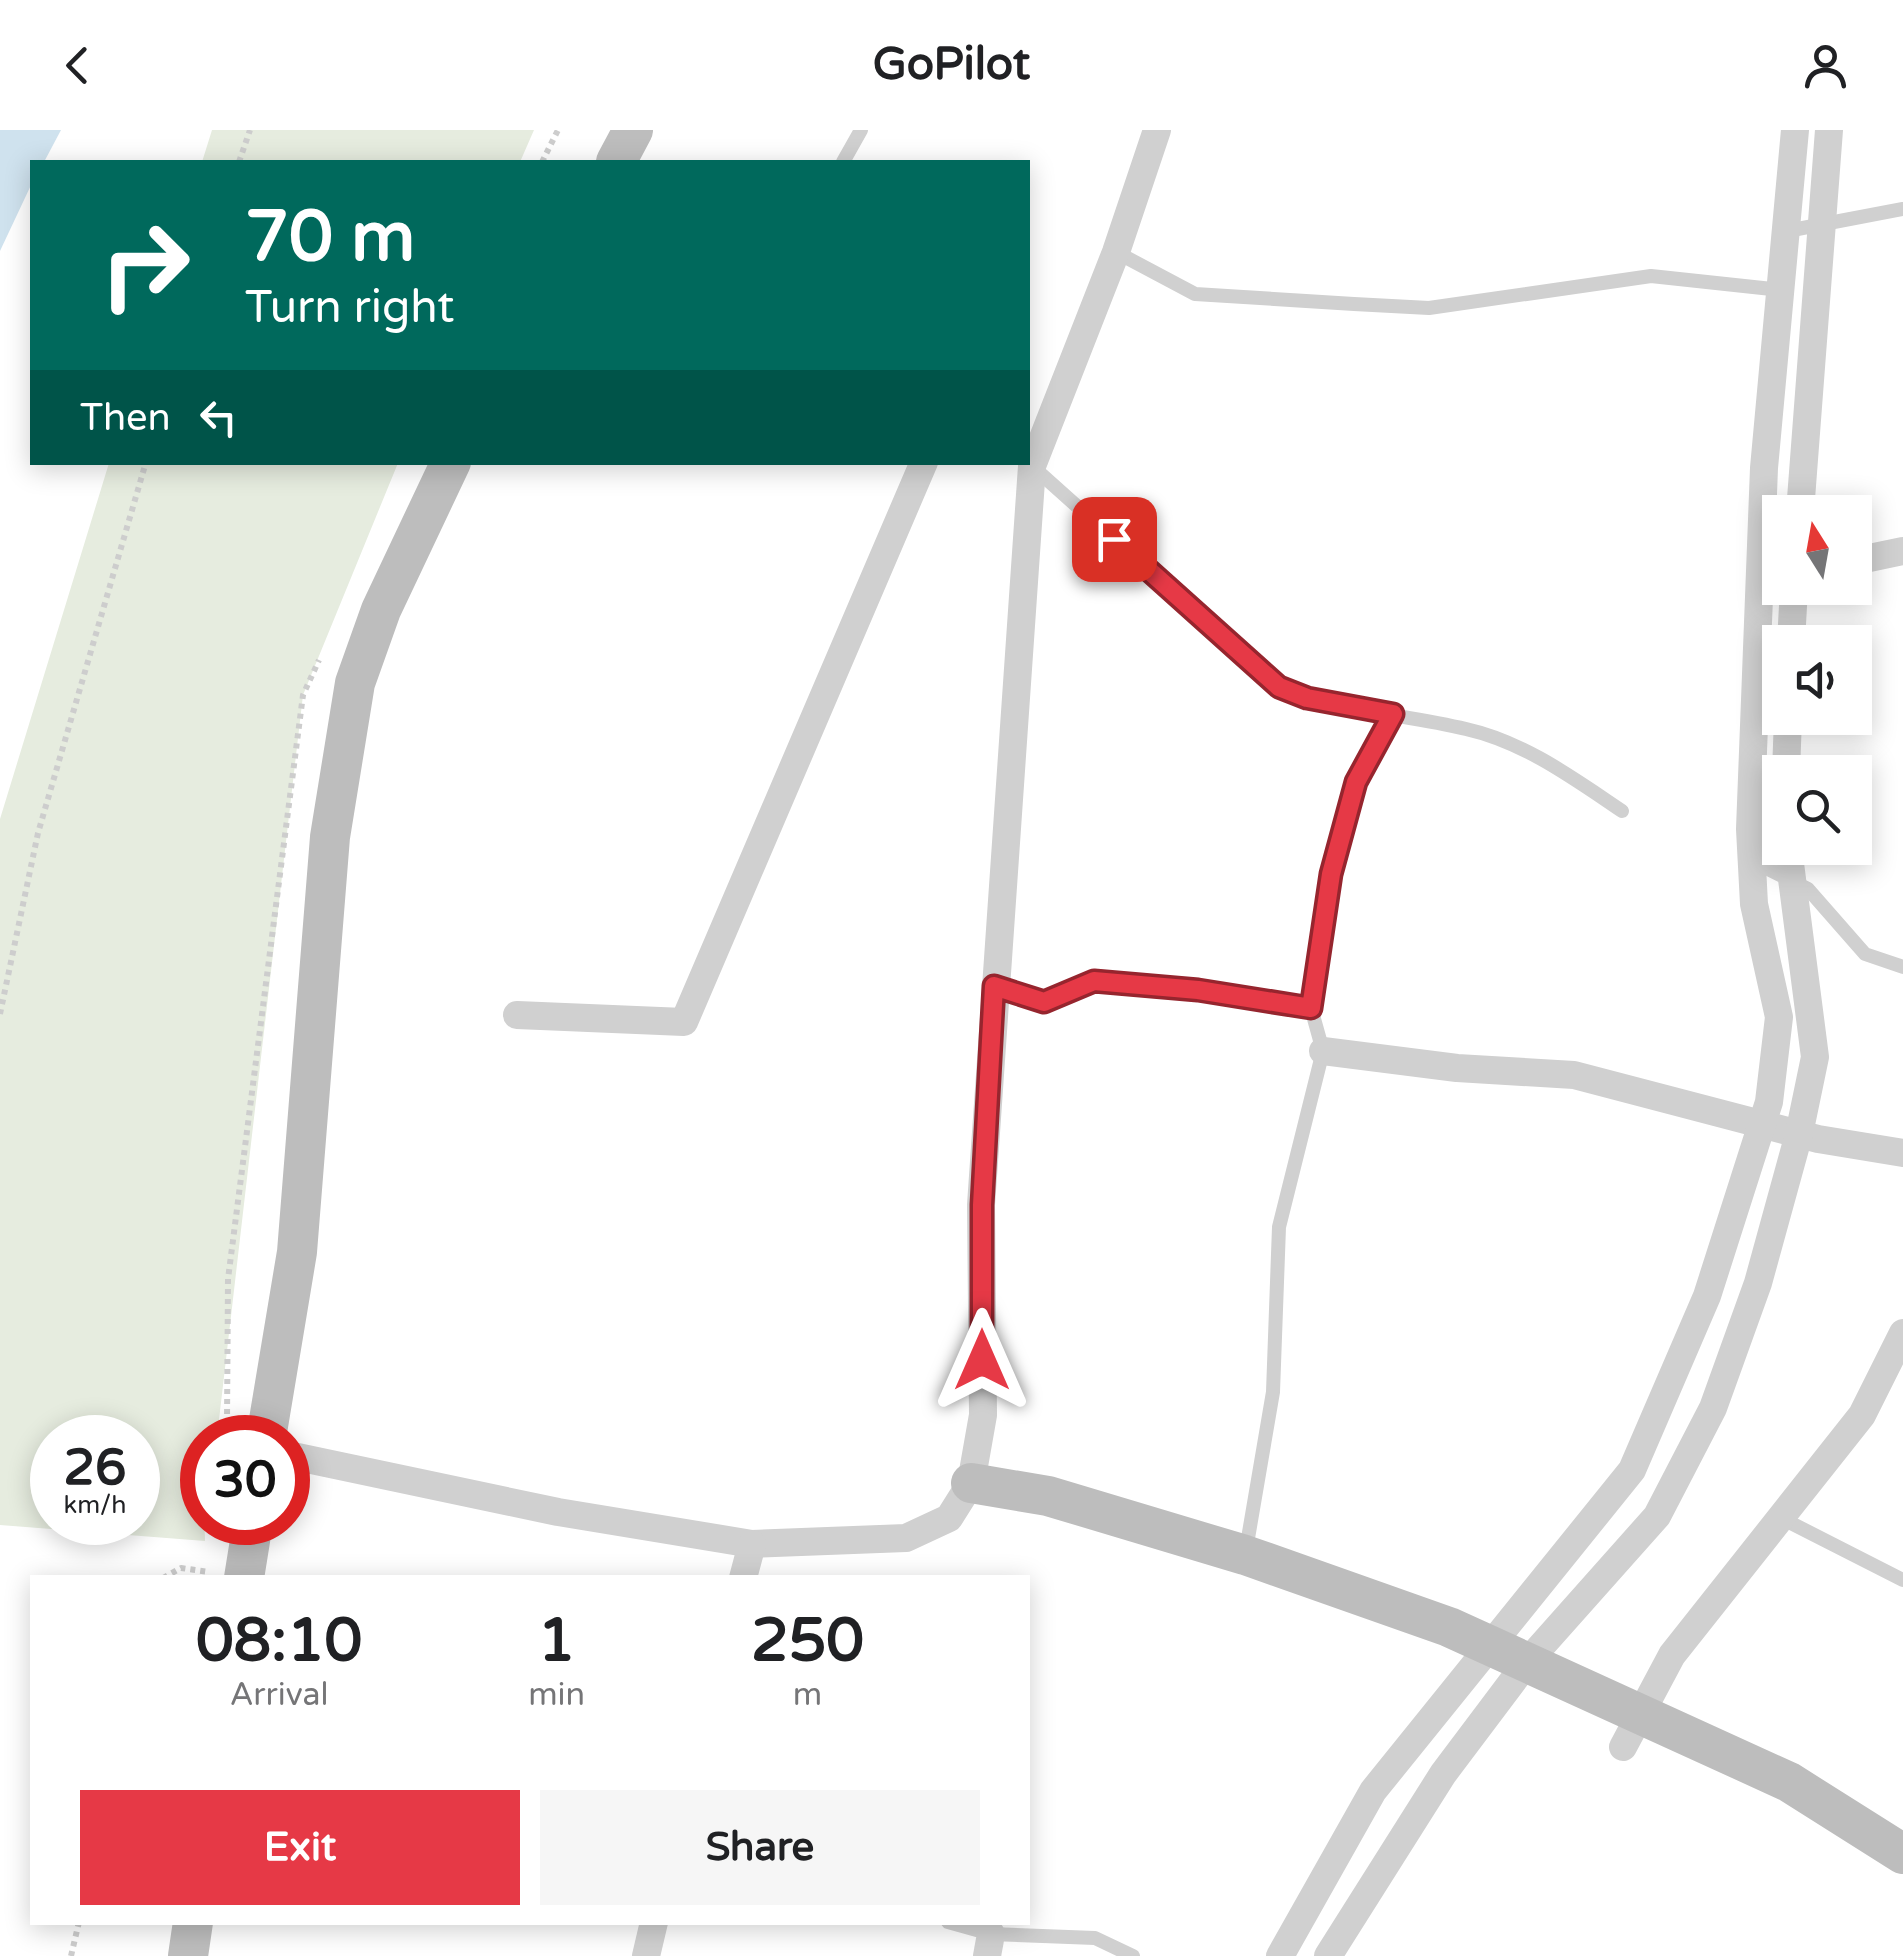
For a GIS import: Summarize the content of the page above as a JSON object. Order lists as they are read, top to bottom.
{
  "north": "top",
  "page": {
    "header": "GoPilot",
    "turn": ["70 m", "Turn right"],
    "then": "Then",
    "speed": "26 km/h",
    "limit": "30",
    "eta": [
      "08:10",
      "Arrival",
      "1",
      "min",
      "250",
      "m"
    ],
    "buttons": ["Exit", "Share"]
  }
}
